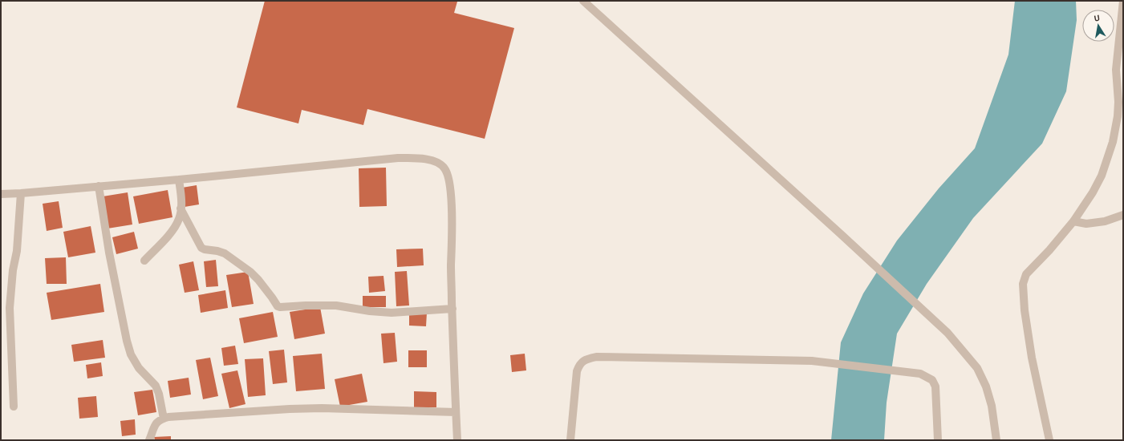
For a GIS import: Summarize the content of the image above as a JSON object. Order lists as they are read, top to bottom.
{
  "north": "top"
}
